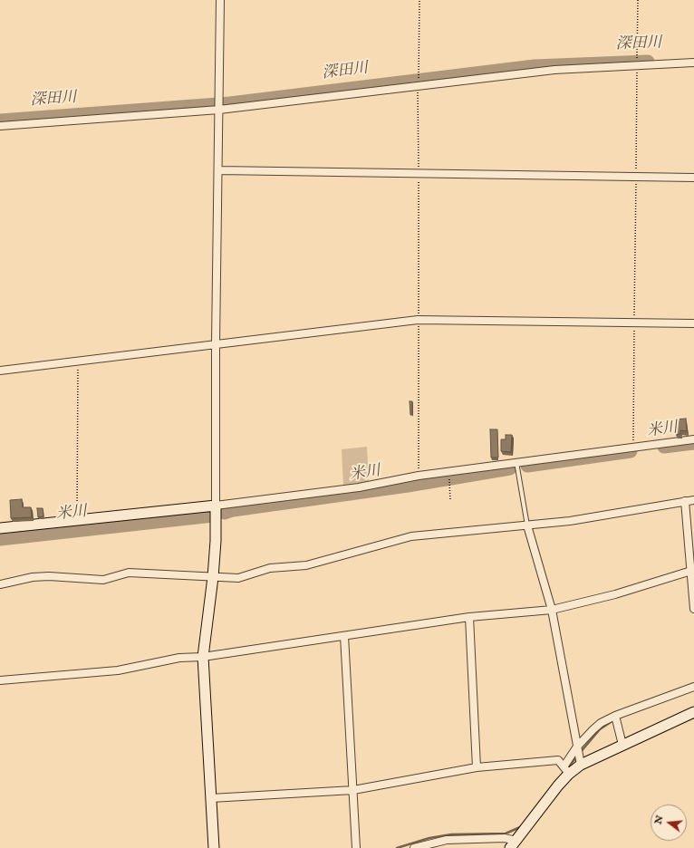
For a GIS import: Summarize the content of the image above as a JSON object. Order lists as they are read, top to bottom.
{
  "water": ["深田川", "米川"],
  "north": "left"
}
